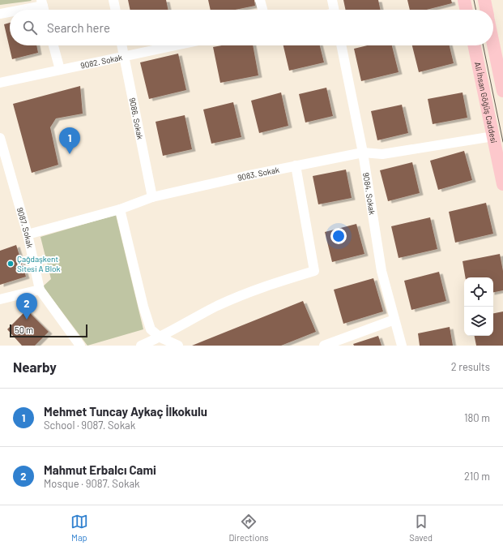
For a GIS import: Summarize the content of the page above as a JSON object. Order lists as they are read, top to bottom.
{
  "streets": {
    "main road": ["Ali İhsan Göğüş Caddesi"],
    "street": [
      "9082. Sokak",
      "9086. Sokak",
      "9083. Sokak",
      "9084. Sokak",
      "9087. Sokak"
    ]
  },
  "crossings": [
    ["9082. Sokak", "9086. Sokak"],
    ["Ali İhsan Göğüş Caddesi", "9083. Sokak"],
    ["9086. Sokak", "9083. Sokak"],
    ["9083. Sokak", "9084. Sokak"],
    ["9083. Sokak", "9087. Sokak"]
  ],
  "places": ["Çağdaşkent Sitesi A Blok"],
  "scale_bar": "50 m",
  "page": {
    "search": "Search here",
    "pins": ["1", "2"],
    "scale": "50 m",
    "heading": ["Nearby", "2 results"],
    "list": [
      {
        "mark": "1",
        "name": "Mehmet Tuncay Aykaç İlkokulu",
        "note": "School · 9087. Sokak",
        "value": "180 m"
      },
      {
        "mark": "2",
        "name": "Mahmut Erbalcı Cami",
        "note": "Mosque · 9087. Sokak",
        "value": "210 m"
      }
    ],
    "nav": ["Map", "Directions", "Saved"]
  }
}
